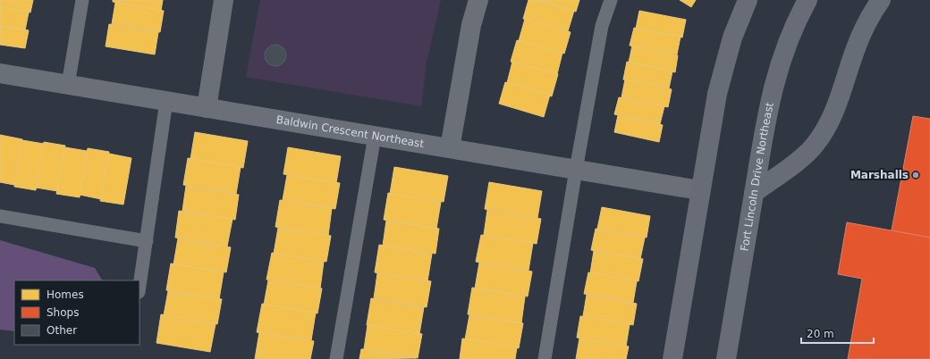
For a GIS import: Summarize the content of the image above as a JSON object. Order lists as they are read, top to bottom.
{
  "streets": {
    "street": ["Baldwin Crescent Northeast", "Fort Lincoln Drive Northeast"]
  },
  "places": ["Marshalls"],
  "legend": ["Homes", "Shops", "Other"],
  "scale_bar": "20 m"
}
